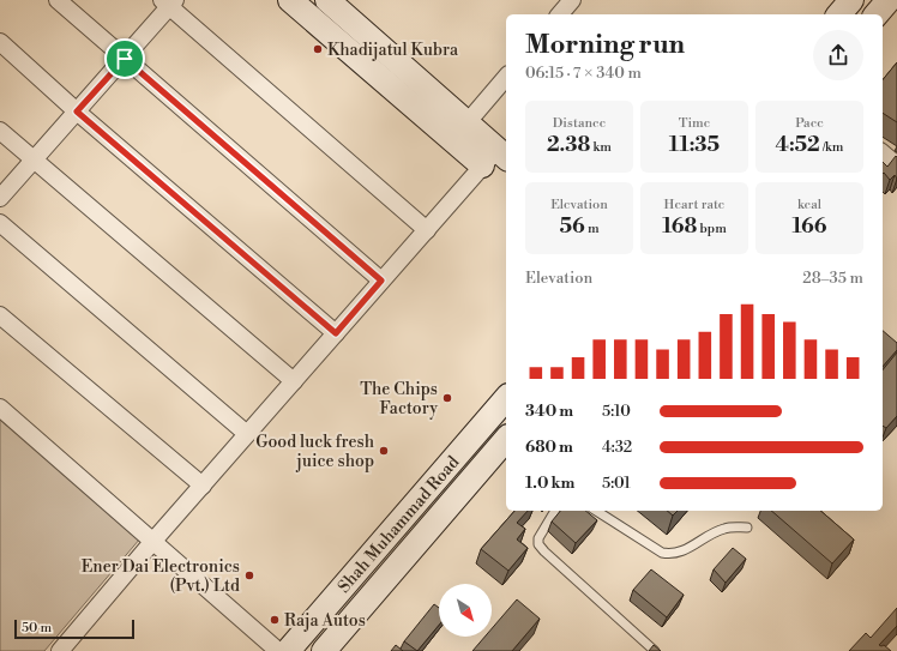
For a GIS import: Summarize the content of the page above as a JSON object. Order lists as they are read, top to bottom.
{
  "streets": {
    "main road": ["Shah Muhammad Road"]
  },
  "places": [
    "Khadijatul Kubra",
    "The Chips Factory",
    "Good luck fresh juice shop",
    "Ener Dai Electronics (Pvt.) Ltd",
    "Raja Autos"
  ],
  "scale_bar": "50 m",
  "north": "bottom right",
  "page": {
    "heading": ["Morning run", "06:15 · 7 × 340 m"],
    "stats": [
      ["Distance", "2.38 km"],
      ["Time", "11:35"],
      ["Pace", "4:52 /km"],
      ["Elevation", "56 m"],
      ["Heart rate", "168 bpm"],
      ["kcal", "166"]
    ],
    "chart": ["Elevation", "28–35 m"],
    "list": [
      {
        "name": "340 m",
        "note": "5:10"
      },
      {
        "name": "680 m",
        "note": "4:32"
      },
      {
        "name": "1.0 km",
        "note": "5:01"
      }
    ],
    "scale": "50 m"
  }
}
